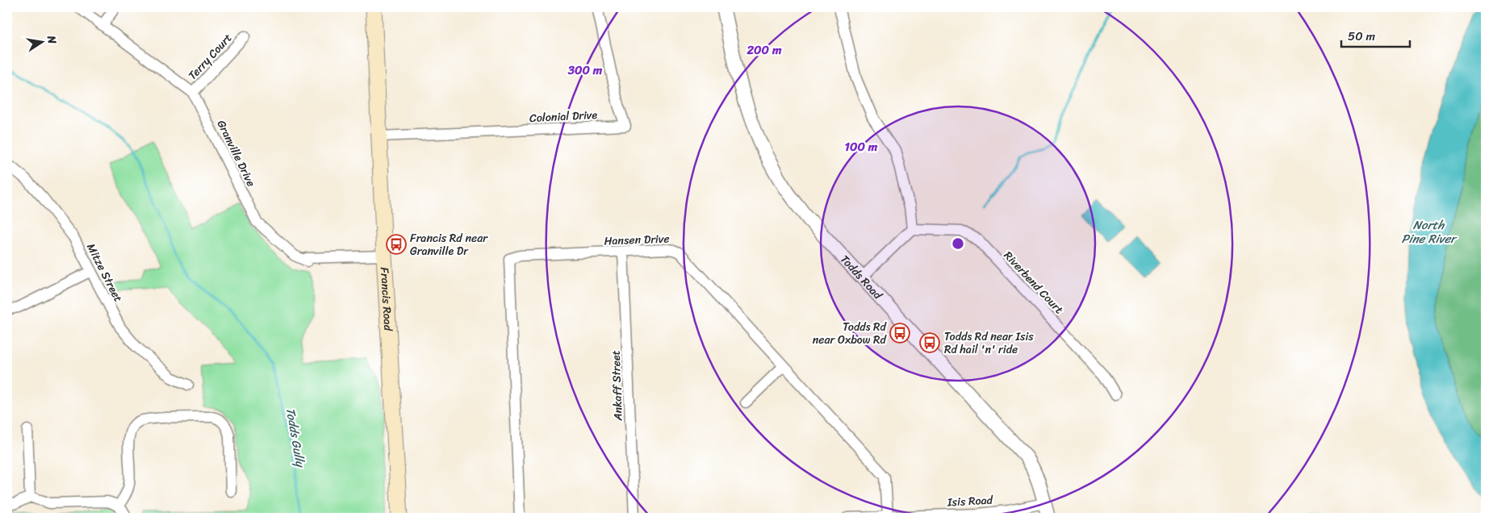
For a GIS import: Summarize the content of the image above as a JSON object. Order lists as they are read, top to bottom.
{
  "streets": {
    "main road": ["Francis Road"],
    "street": [
      "Terry Court",
      "Colonial Drive",
      "Granville Drive",
      "Hansen Drive",
      "Mitze Street",
      "Todds Road",
      "Riverbend Court",
      "Ankaff Street",
      "Isis Road"
    ]
  },
  "crossings": [
    ["Terry Court", "Granville Drive"],
    ["Colonial Drive", "Francis Road"],
    ["Granville Drive", "Francis Road"],
    ["Hansen Drive", "Ankaff Street"],
    ["Hansen Drive", "Isis Road"],
    ["Todds Road", "Isis Road"]
  ],
  "water": ["North Pine River", "Todds Gully"],
  "places": {
    "bus stop": ["Francis Rd near Granville Dr", "Todds Rd near Oxbow Rd", "Todds Rd near Isis Rd hail 'n' ride"]
  },
  "scale_bar": "50 m",
  "north": "right",
  "rings": ["200 m", "300 m", "100 m"]
}
